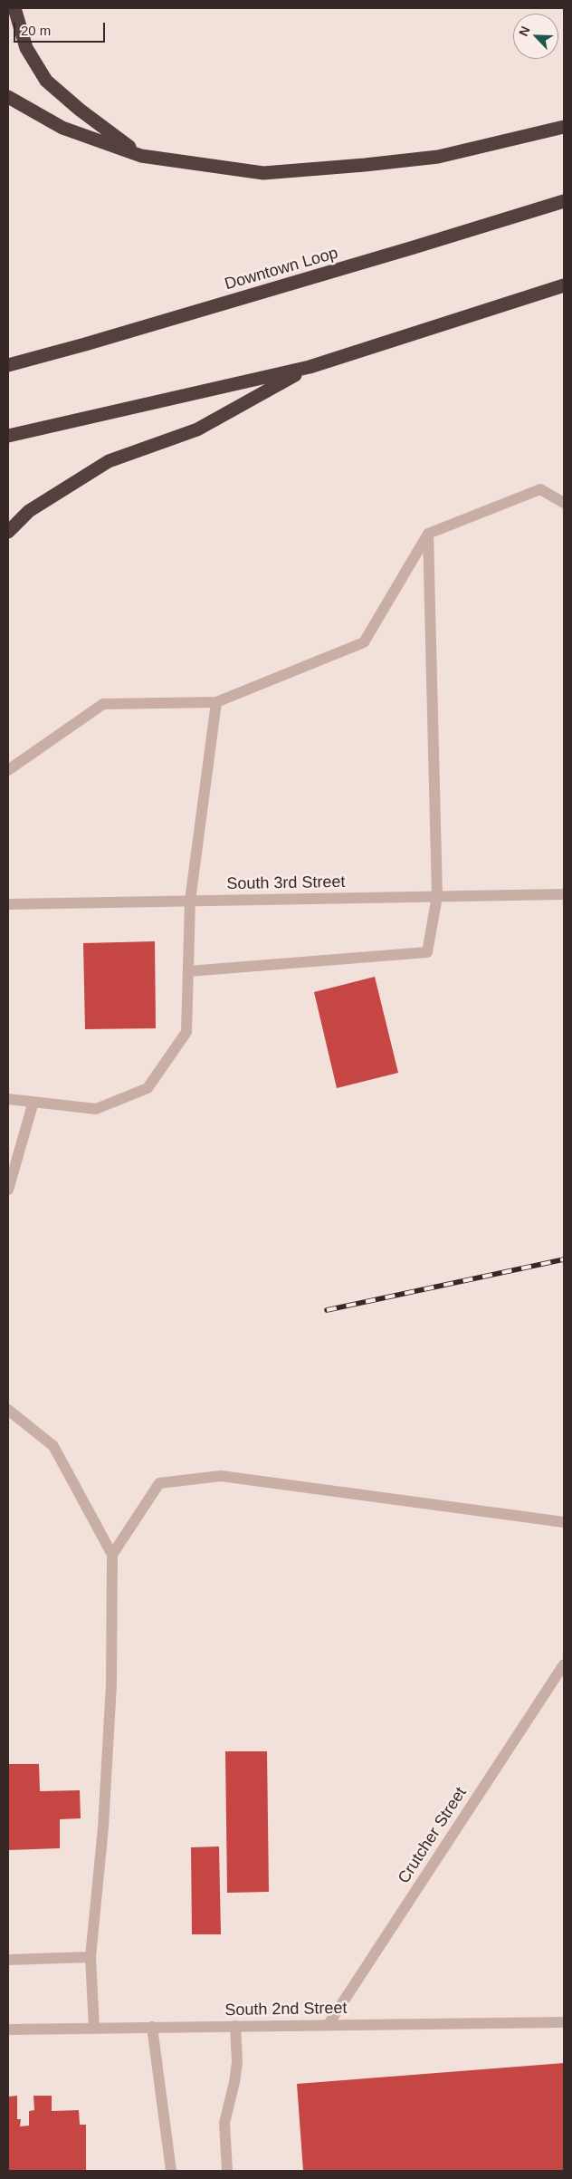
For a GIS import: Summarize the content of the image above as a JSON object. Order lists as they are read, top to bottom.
{
  "streets": {
    "highway": ["Downtown Loop"],
    "street": ["South 3rd Street", "Crutcher Street", "South 2nd Street"]
  },
  "crossings": [
    ["Crutcher Street", "South 2nd Street"]
  ],
  "scale_bar": "20 m",
  "north": "top left"
}
